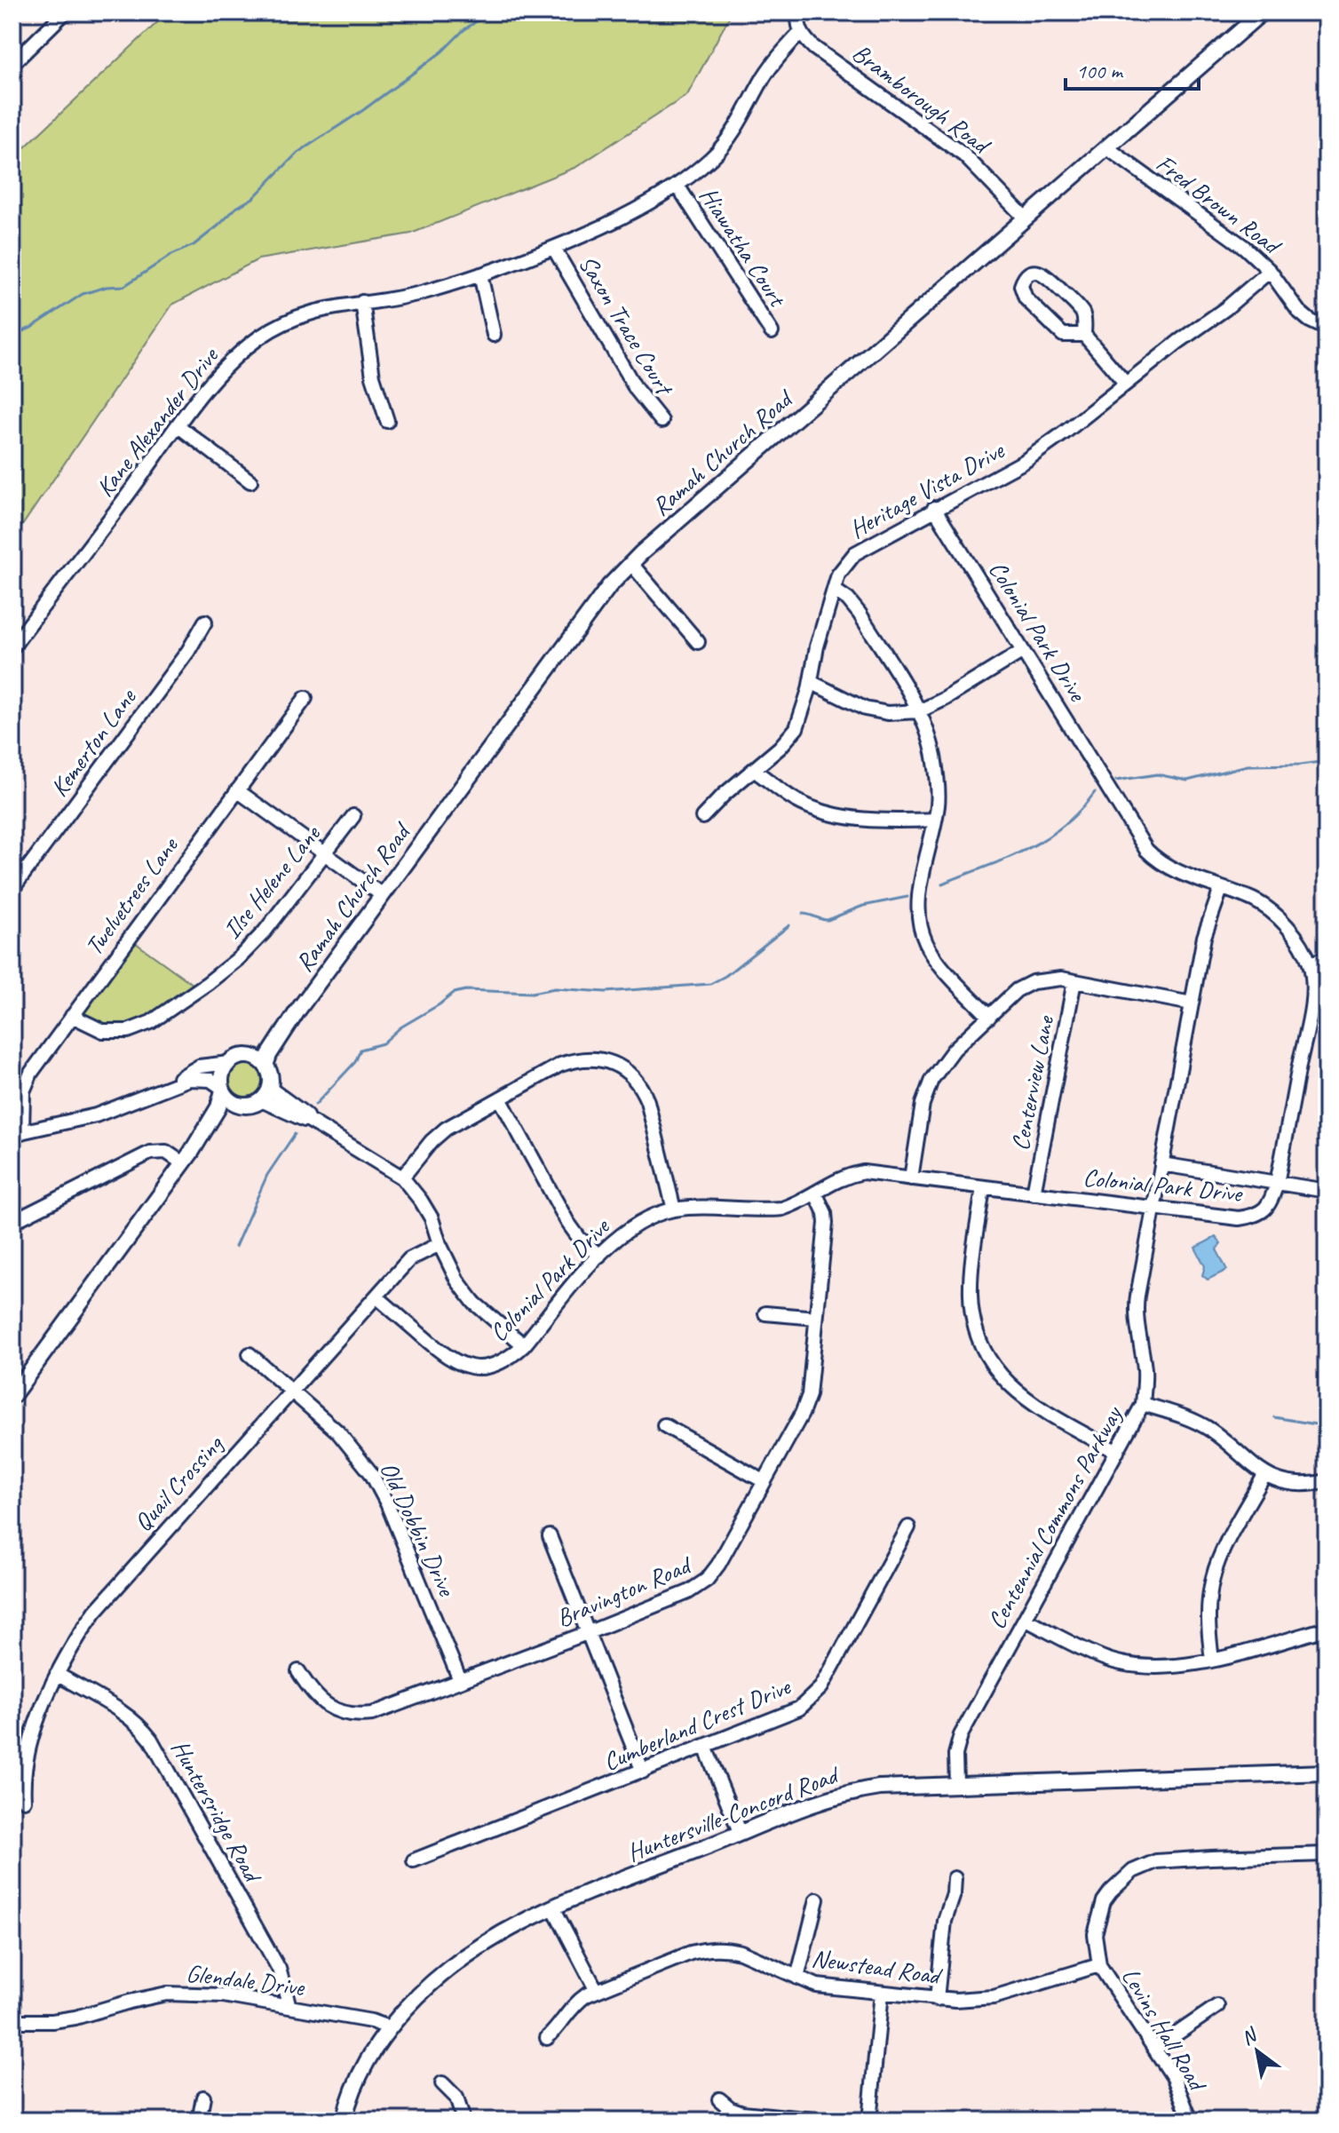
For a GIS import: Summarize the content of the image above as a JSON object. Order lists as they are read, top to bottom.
{
  "streets": {
    "main road": ["Ramah Church Road", "Huntersville-Concord Road"],
    "street": [
      "Bramborough Road",
      "Fred Brown Road",
      "Hiawatha Court",
      "Saxon Trace Court",
      "Kane Alexander Drive",
      "Heritage Vista Drive",
      "Colonial Park Drive",
      "Kemerton Lane",
      "Ilse Helene Lane",
      "Twelvetrees Lane",
      "Centerview Lane",
      "Quail Crossing",
      "Centennial Commons Parkway",
      "Old Dobbin Drive",
      "Bravington Road",
      "Cumberland Crest Drive",
      "Huntersridge Road",
      "Newstead Road",
      "Glendale Drive",
      "Levins Hall Road"
    ]
  },
  "crossings": [
    ["Bramborough Road", "Kane Alexander Drive"],
    ["Bramborough Road", "Ramah Church Road"],
    ["Fred Brown Road", "Ramah Church Road"],
    ["Fred Brown Road", "Heritage Vista Drive"],
    ["Hiawatha Court", "Kane Alexander Drive"],
    ["Saxon Trace Court", "Kane Alexander Drive"],
    ["Heritage Vista Drive", "Colonial Park Drive"],
    ["Colonial Park Drive", "Centerview Lane"],
    ["Colonial Park Drive", "Quail Crossing"],
    ["Colonial Park Drive", "Centennial Commons Parkway"],
    ["Colonial Park Drive", "Bravington Road"],
    ["Ilse Helene Lane", "Twelvetrees Lane"],
    ["Quail Crossing", "Old Dobbin Drive"],
    ["Quail Crossing", "Huntersridge Road"],
    ["Centennial Commons Parkway", "Huntersville-Concord Road"],
    ["Old Dobbin Drive", "Bravington Road"],
    ["Huntersridge Road", "Glendale Drive"],
    ["Huntersville-Concord Road", "Glendale Drive"],
    ["Newstead Road", "Levins Hall Road"]
  ],
  "scale_bar": "100 m",
  "north": "top left"
}
